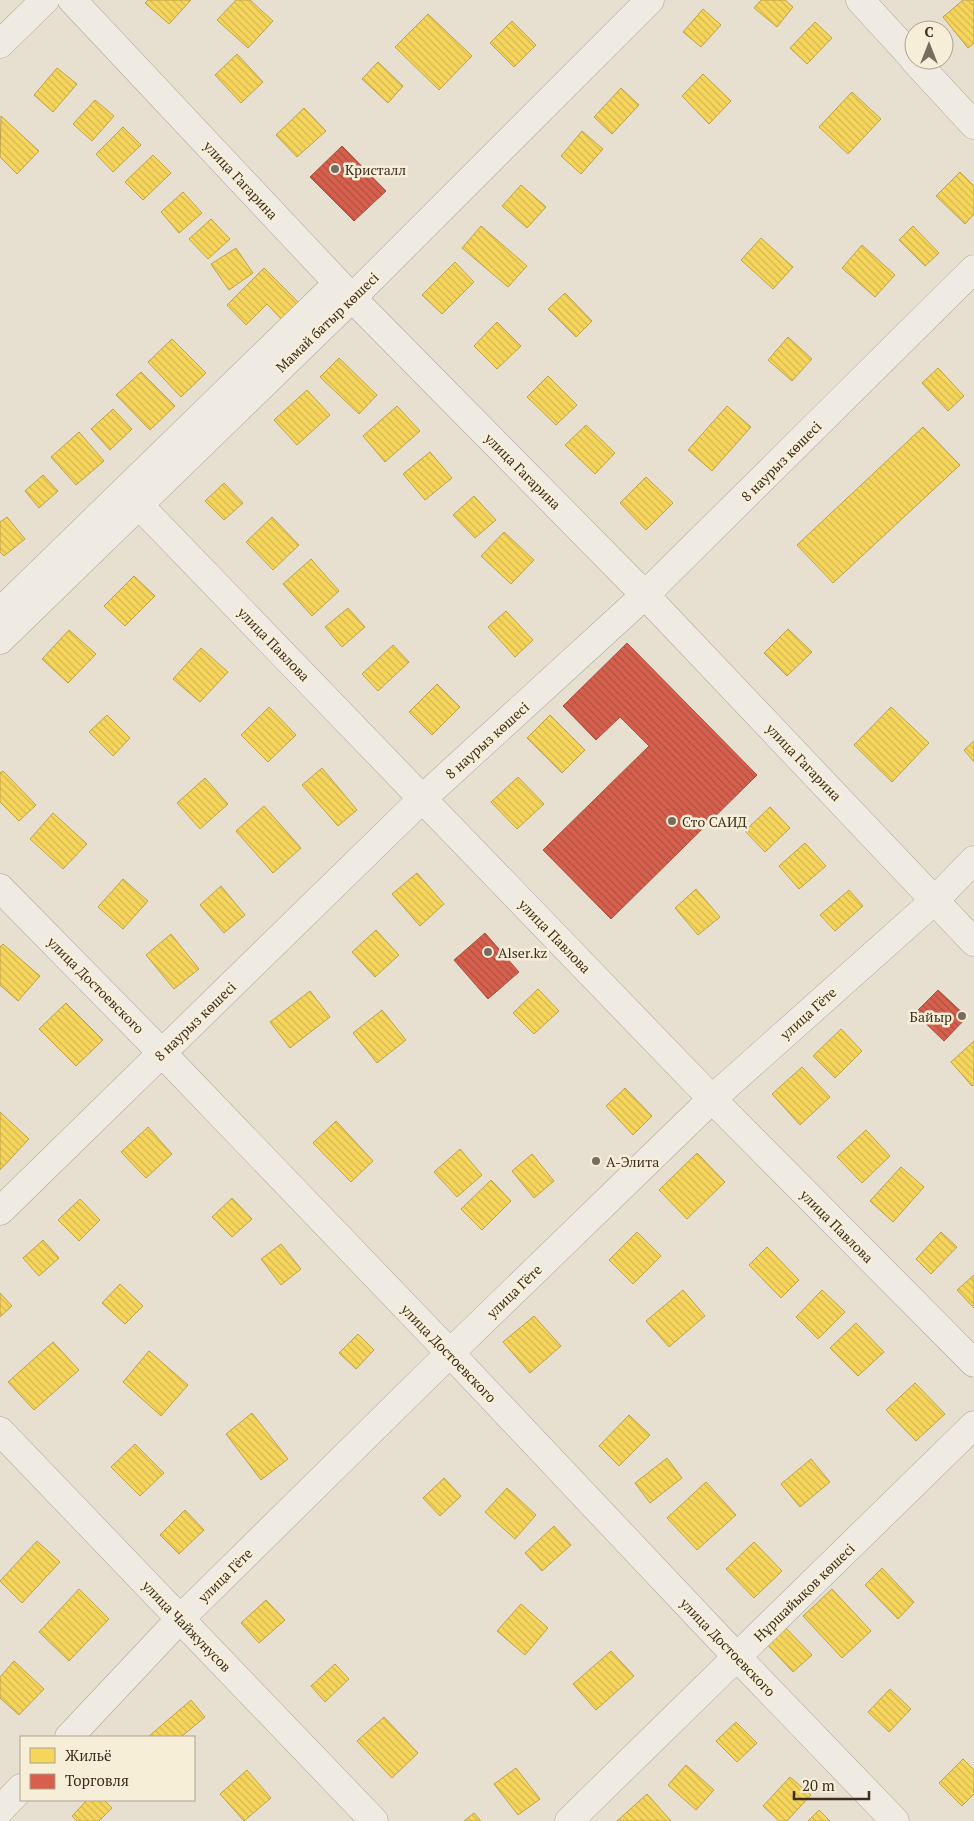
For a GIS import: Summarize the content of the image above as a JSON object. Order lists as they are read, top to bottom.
{
  "streets": {
    "street": [
      "улица Гагарина",
      "Мамай батыр көшесі",
      "8 наурыз көшесі",
      "улица Павлова",
      "улица Достоевского",
      "улица Гёте",
      "Нұршайықов көшесі",
      "улица Чайжунусов"
    ]
  },
  "crossings": [
    ["улица Гагарина", "Мамай батыр көшесі"],
    ["улица Гагарина", "8 наурыз көшесі"],
    ["улица Гагарина", "улица Гёте"],
    ["Мамай батыр көшесі", "улица Павлова"],
    ["8 наурыз көшесі", "улица Павлова"],
    ["8 наурыз көшесі", "улица Достоевского"],
    ["улица Павлова", "улица Гёте"],
    ["улица Достоевского", "улица Гёте"],
    ["улица Достоевского", "Нұршайықов көшесі"],
    ["улица Гёте", "улица Чайжунусов"]
  ],
  "places": [
    "Кристалл",
    "Сто САИД",
    "Alser.kz",
    "Байыр",
    "А-Элита"
  ],
  "legend": ["Жильё", "Торговля"],
  "scale_bar": "20 m",
  "north": "top"
}
